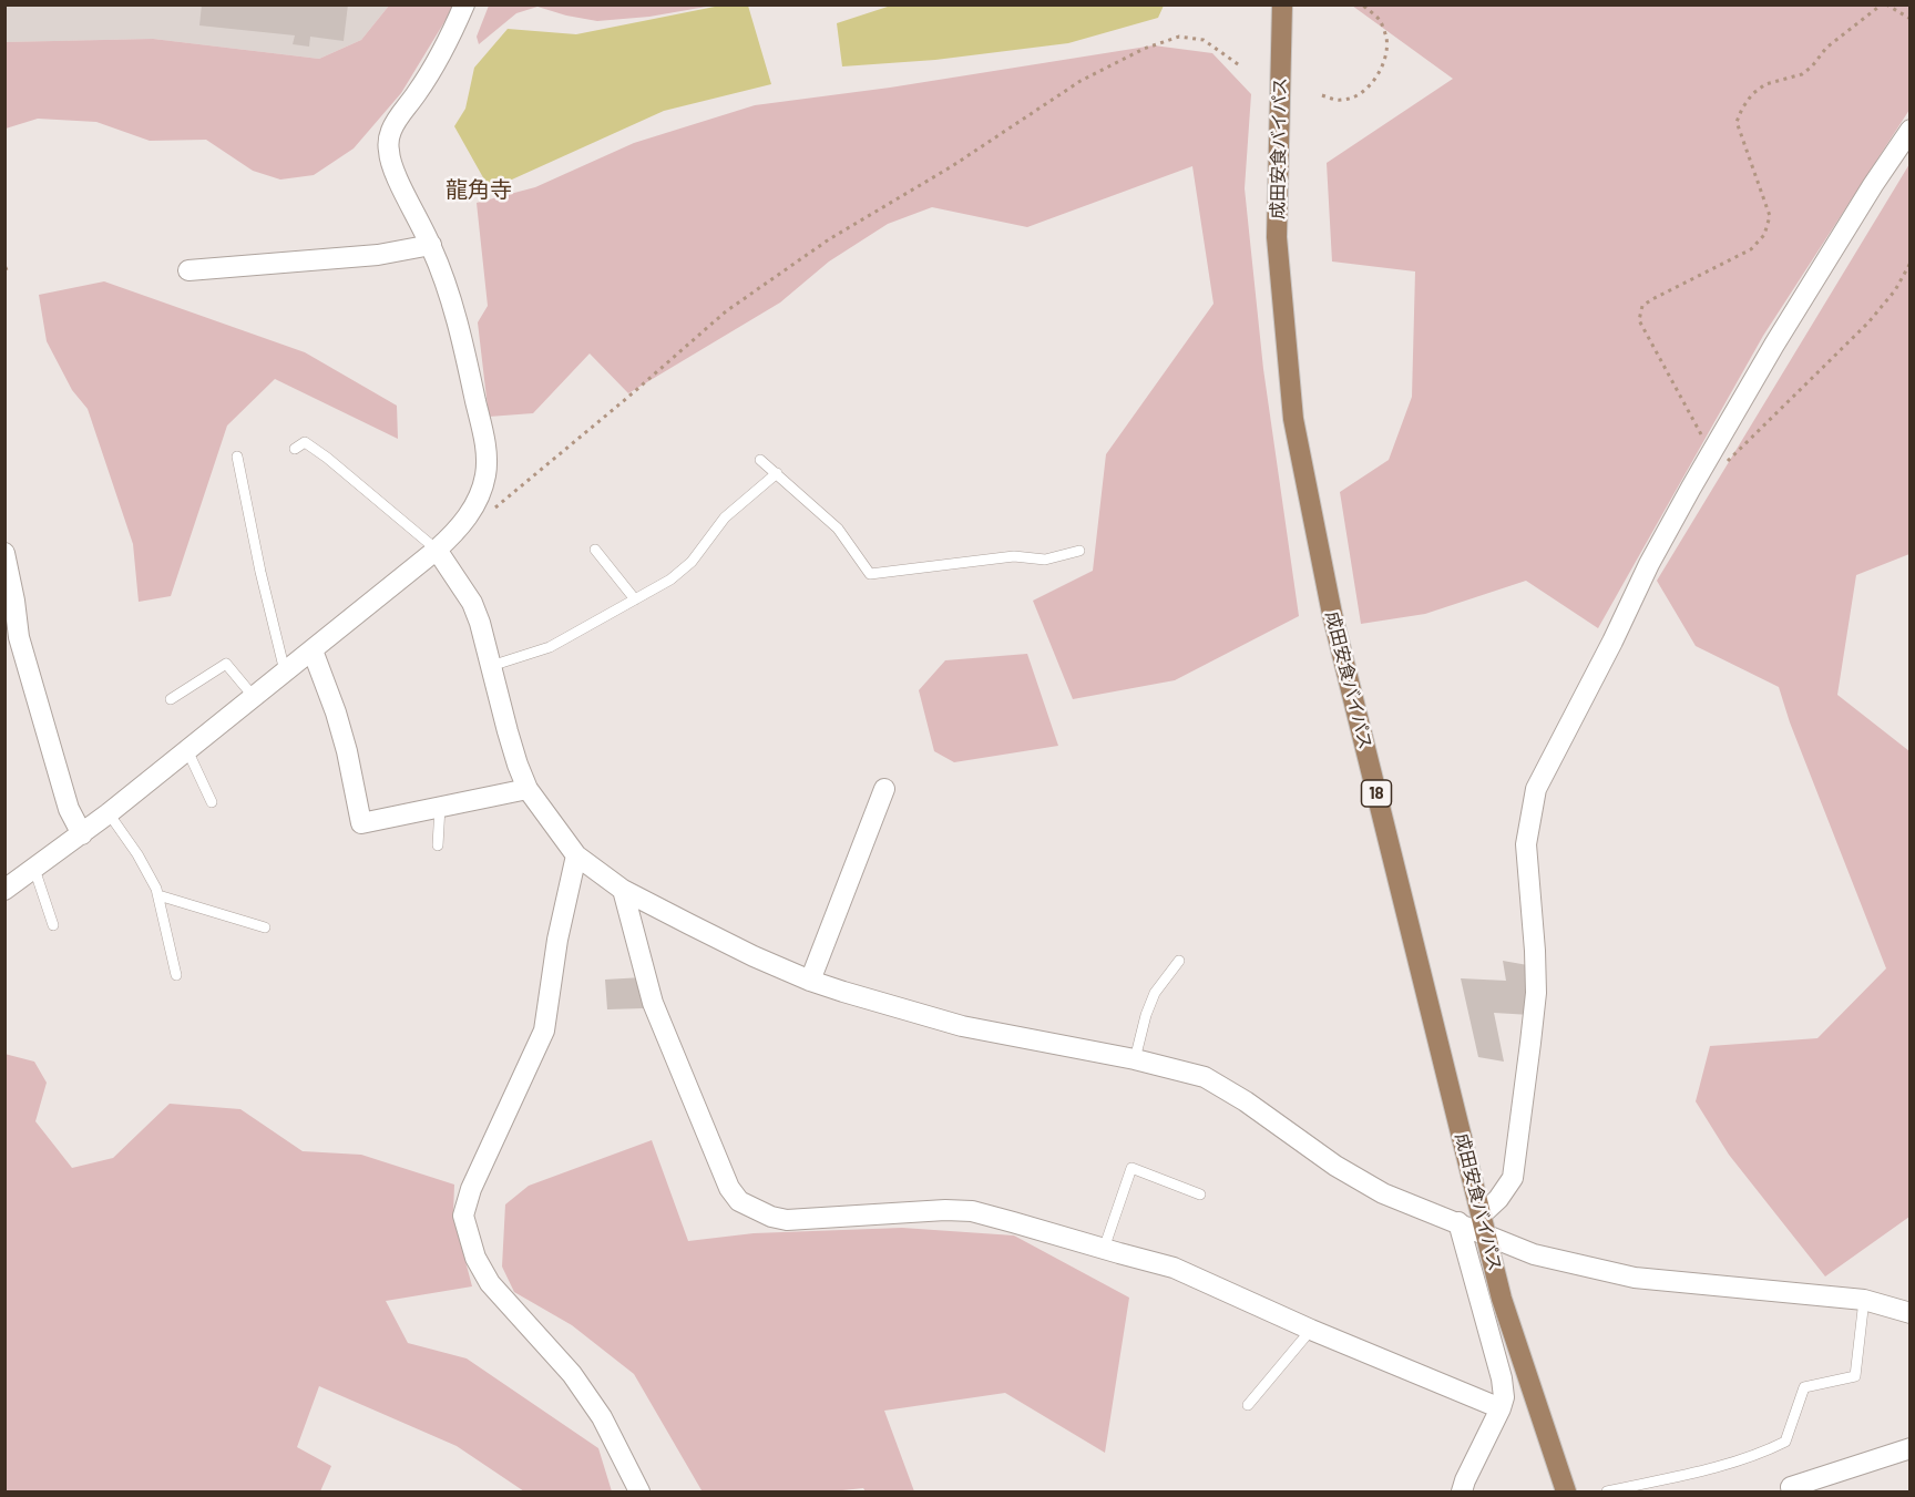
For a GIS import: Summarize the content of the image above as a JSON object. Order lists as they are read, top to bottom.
{
  "streets": {
    "main road": ["成田安食バイパス", "18"]
  },
  "districts": ["龍角寺"]
}
